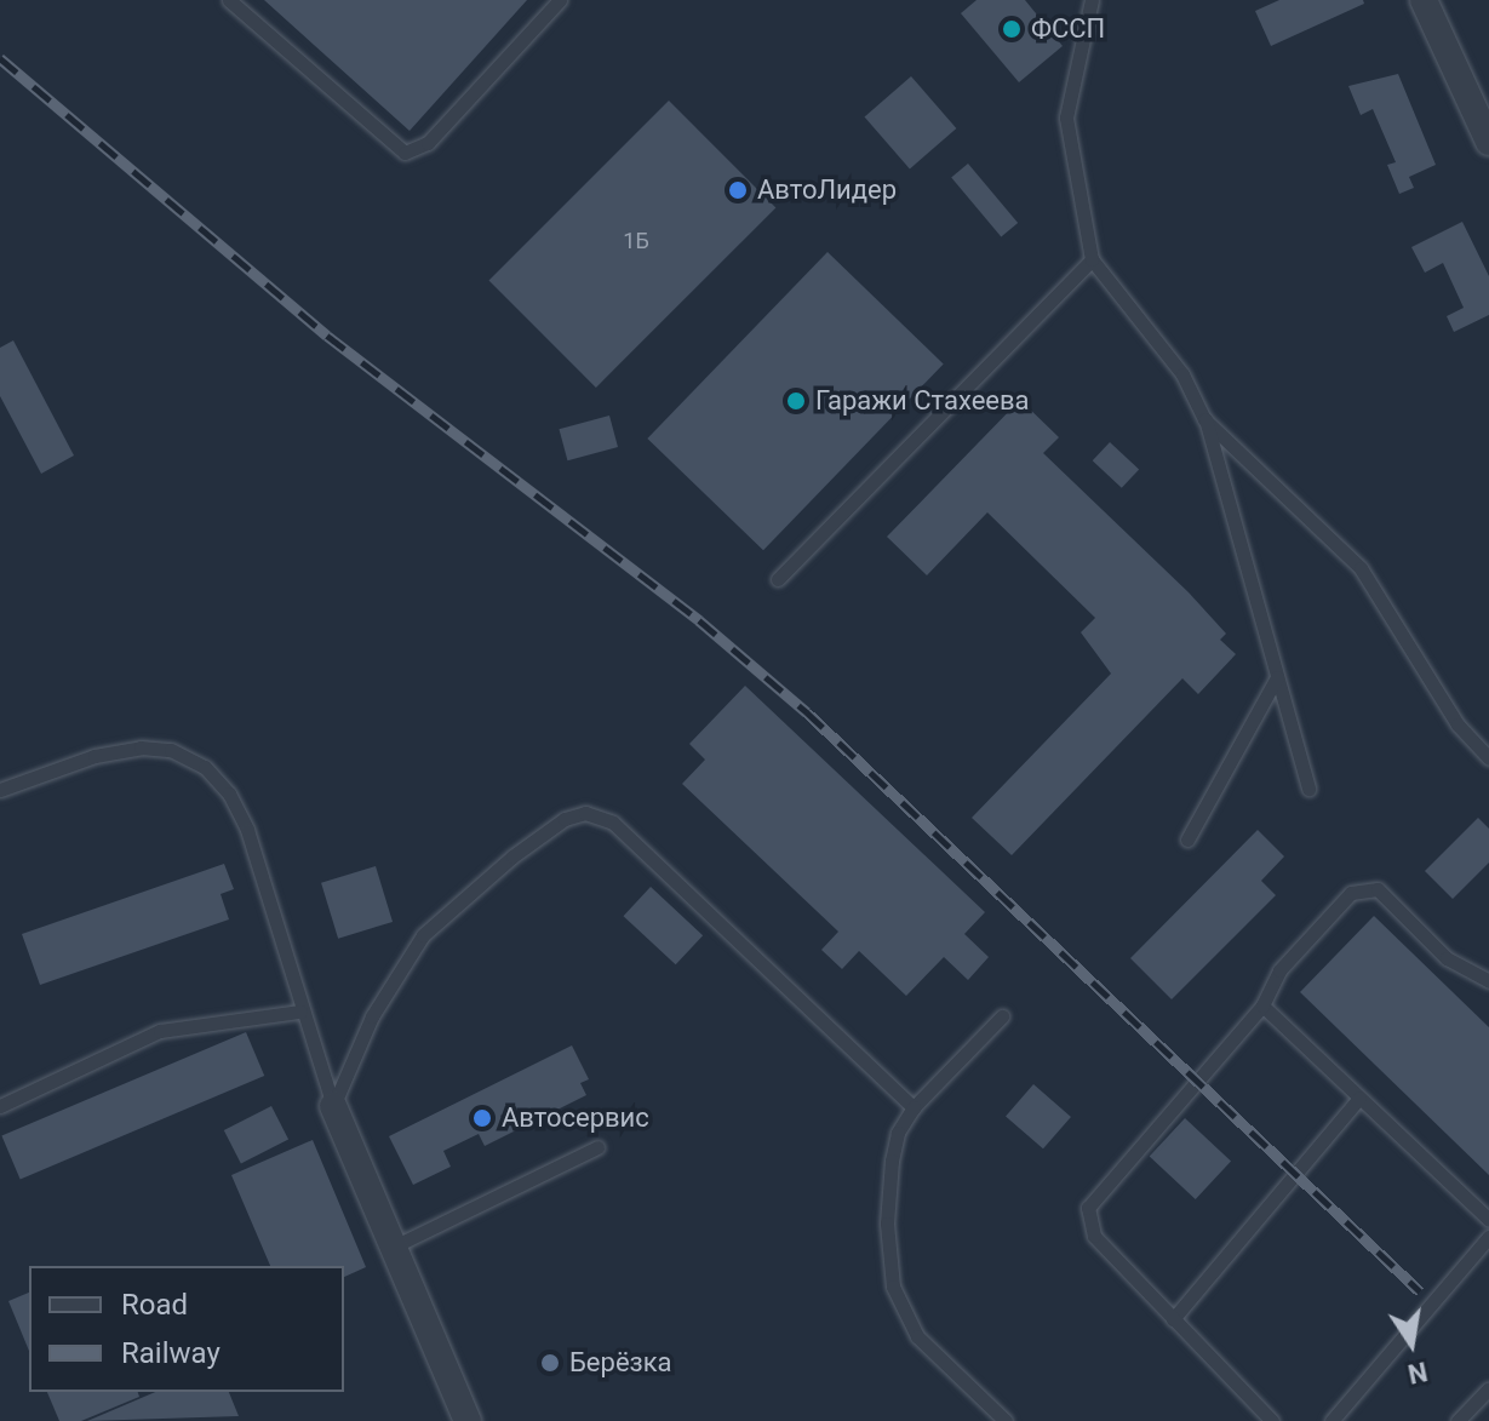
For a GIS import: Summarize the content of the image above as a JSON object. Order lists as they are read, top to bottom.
{
  "places": [
    "ФССП",
    "АвтоЛидер",
    "Гаражи Стахеева",
    "Автосервис",
    "Берёзка"
  ],
  "house_numbers": ["1Б"],
  "legend": ["Road", "Railway"],
  "north": "bottom"
}
